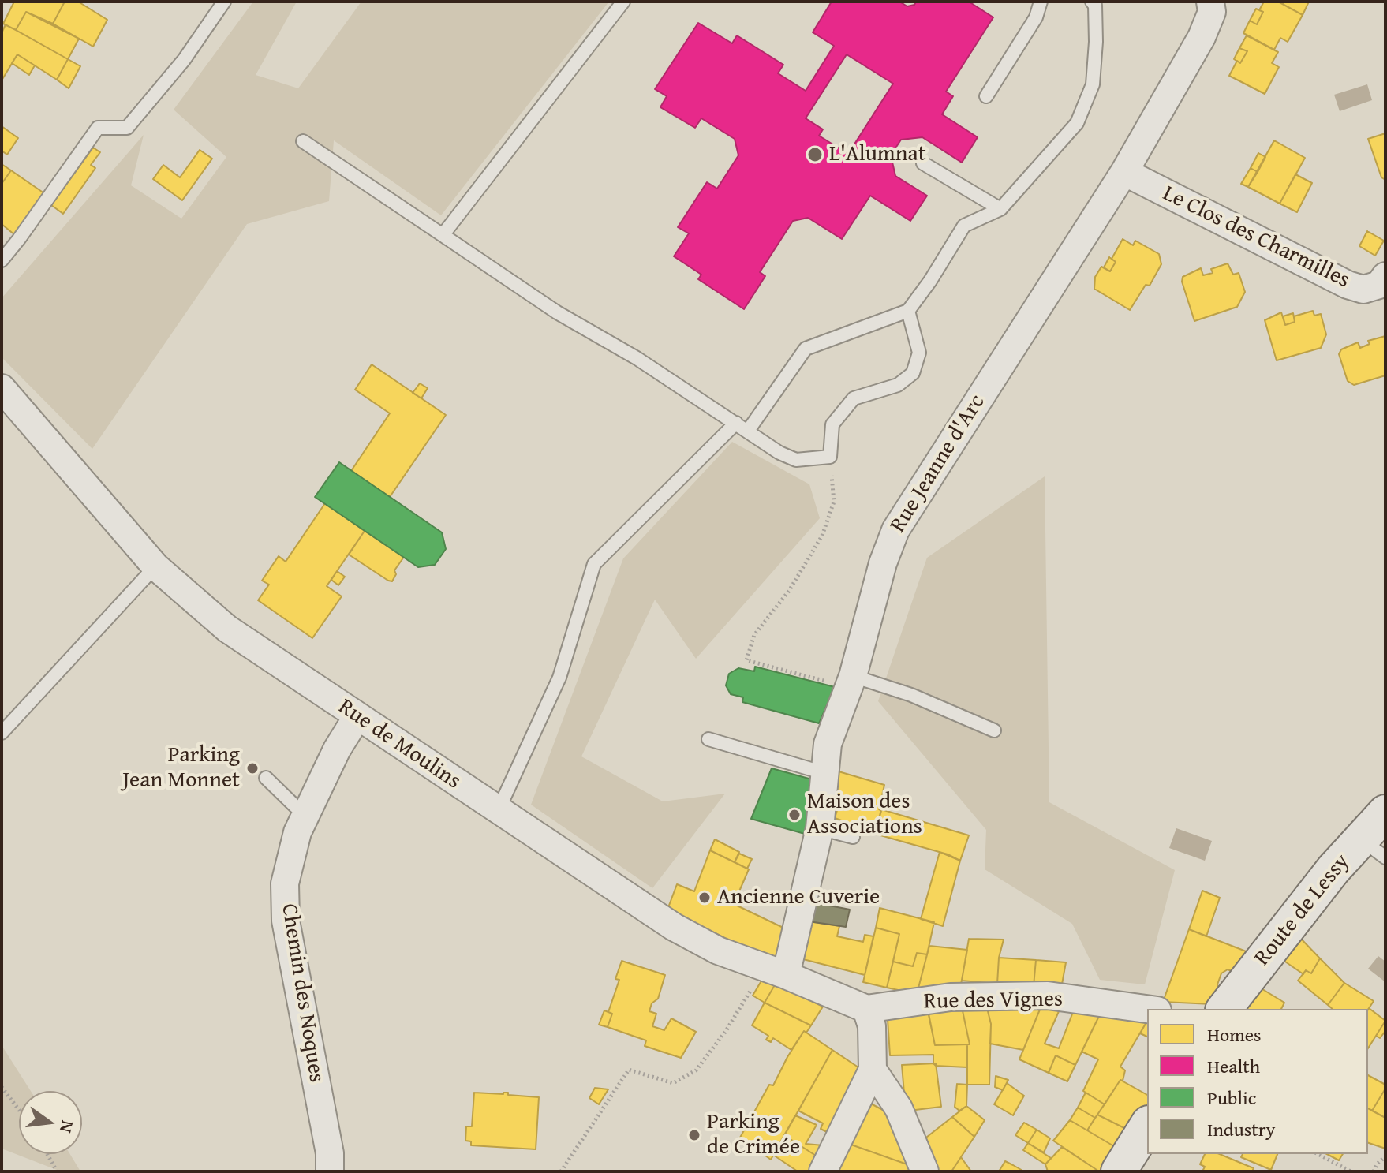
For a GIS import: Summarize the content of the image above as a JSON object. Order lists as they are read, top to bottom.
{
  "streets": {
    "street": [
      "Le Clos des Charmilles",
      "Rue Jeanne d'Arc",
      "Rue de Moulins",
      "Route de Lessy",
      "Chemin des Noques",
      "Rue des Vignes"
    ]
  },
  "crossings": [
    ["Le Clos des Charmilles", "Rue Jeanne d'Arc"],
    ["Rue Jeanne d'Arc", "Rue de Moulins"],
    ["Rue de Moulins", "Chemin des Noques"],
    ["Rue de Moulins", "Rue des Vignes"]
  ],
  "places": [
    "L'Alumnat",
    "Parking Jean Monnet",
    "Maison des Associations",
    "Ancienne Cuverie",
    "Parking de Crimée"
  ],
  "legend": [
    "Homes",
    "Health",
    "Public",
    "Industry"
  ],
  "north": "right"
}
